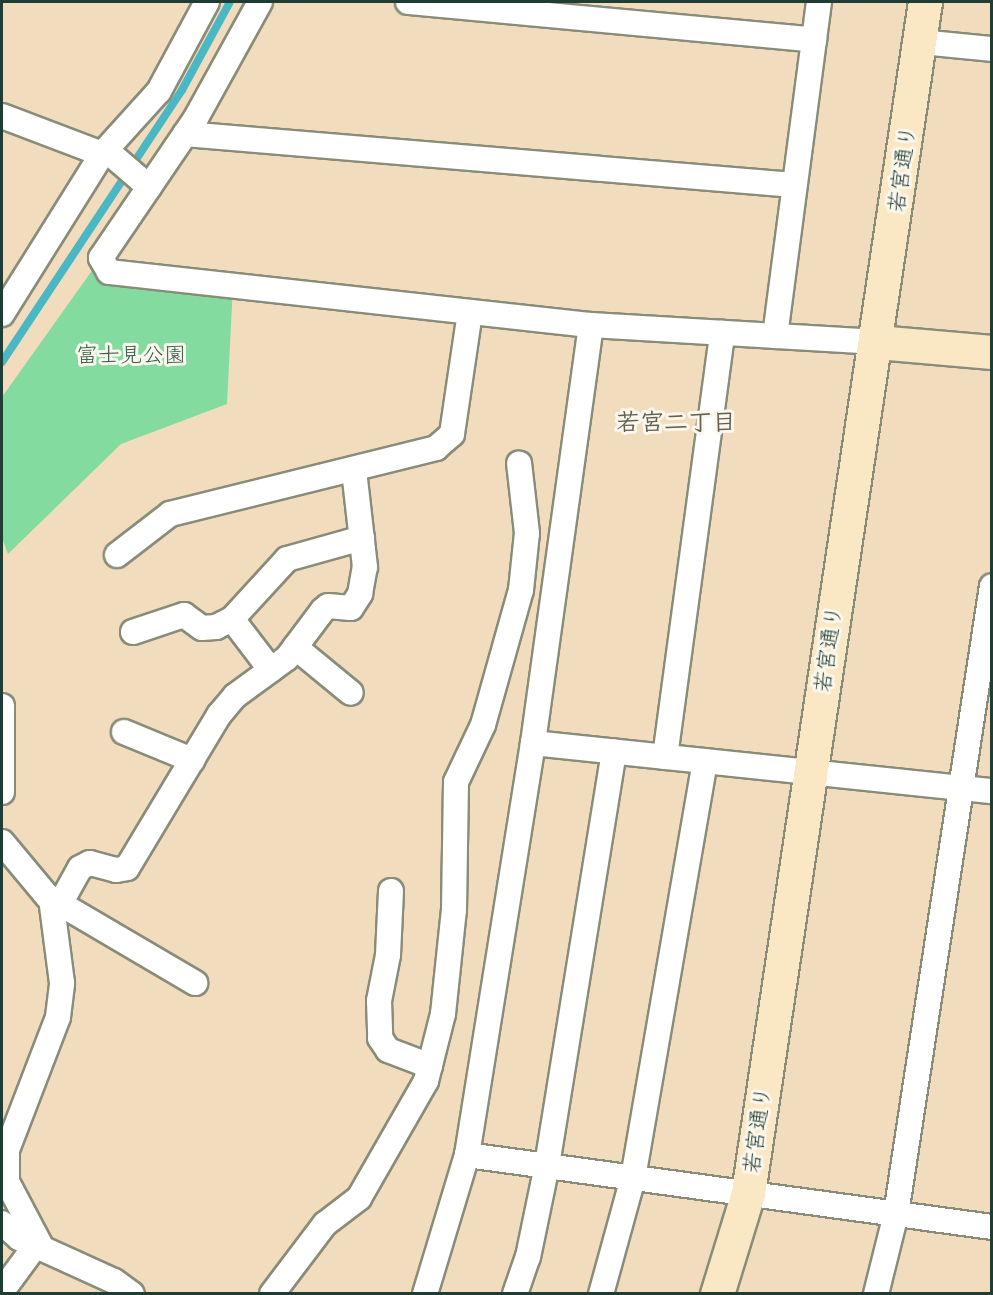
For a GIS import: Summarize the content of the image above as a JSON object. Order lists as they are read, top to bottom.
{
  "streets": {
    "street": ["若宮通り"]
  },
  "districts": ["若宮二丁目"],
  "parks": ["富士見公園"]
}
